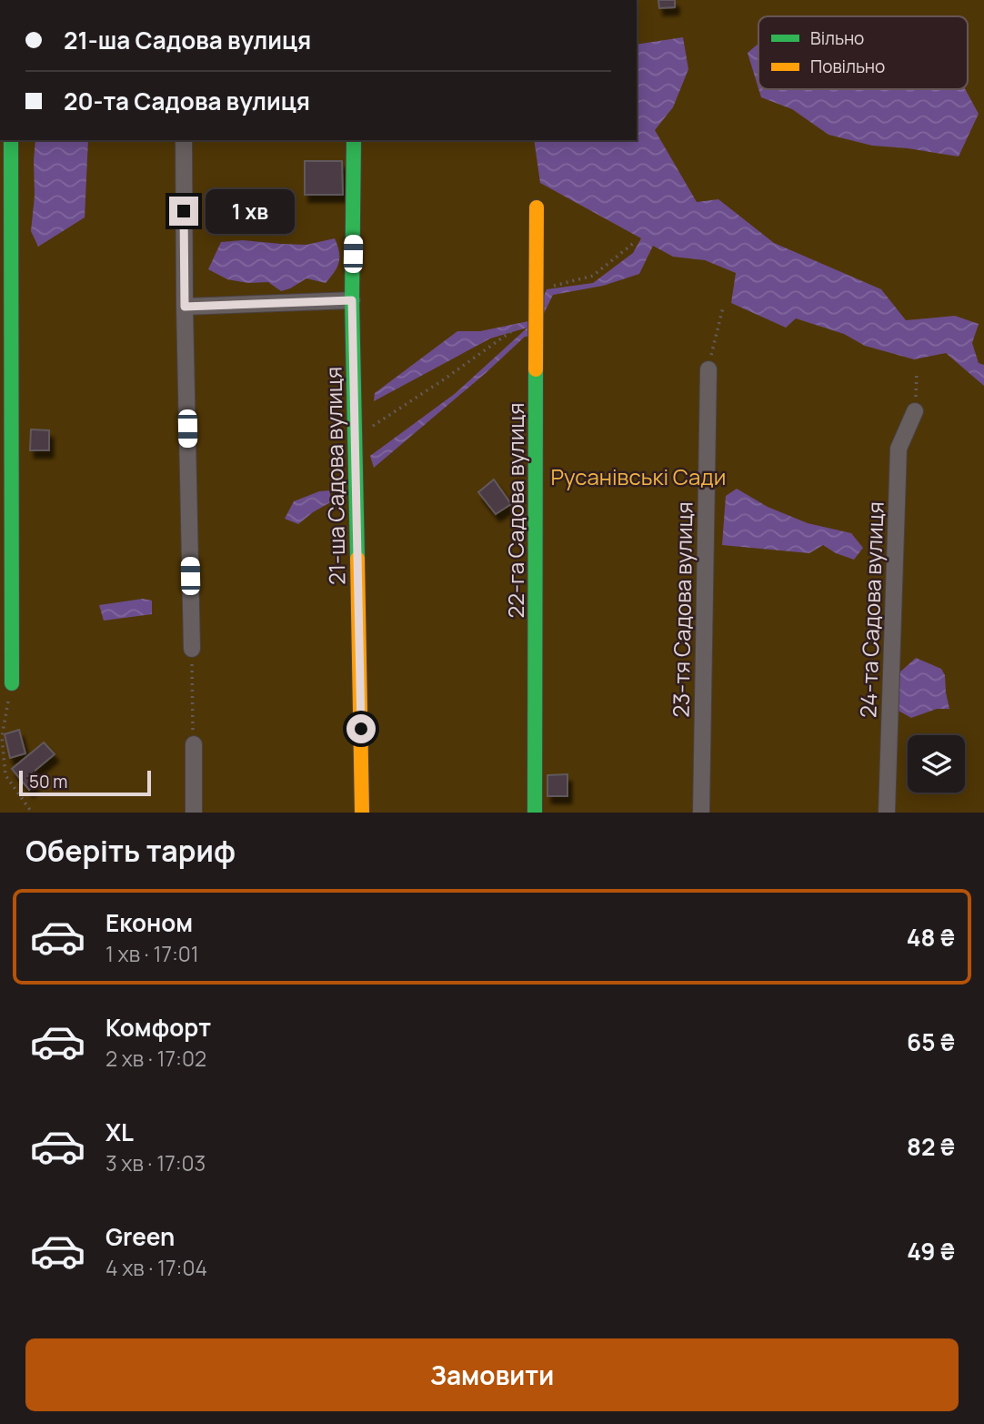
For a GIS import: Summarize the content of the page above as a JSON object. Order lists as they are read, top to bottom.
{
  "streets": {
    "street": [
      "21-ша Садова вулиця",
      "22-га Садова вулиця",
      "23-тя Садова вулиця",
      "24-та Садова вулиця"
    ]
  },
  "parks": ["Русанівські Сади"],
  "legend": ["Вільно", "Повільно"],
  "scale_bar": "50 m",
  "page": {
    "banner": ["21-ша Садова вулиця", "20-та Садова вулиця"],
    "bubble": "1 хв",
    "scale": "50 m",
    "heading": "Оберіть тариф",
    "list": [
      {
        "name": "Економ",
        "note": "1 хв · 17:01",
        "value": "48 ₴"
      },
      {
        "name": "Комфорт",
        "note": "2 хв · 17:02",
        "value": "65 ₴"
      },
      {
        "name": "XL",
        "note": "3 хв · 17:03",
        "value": "82 ₴"
      },
      {
        "name": "Green",
        "note": "4 хв · 17:04",
        "value": "49 ₴"
      }
    ],
    "buttons": "Замовити"
  }
}
